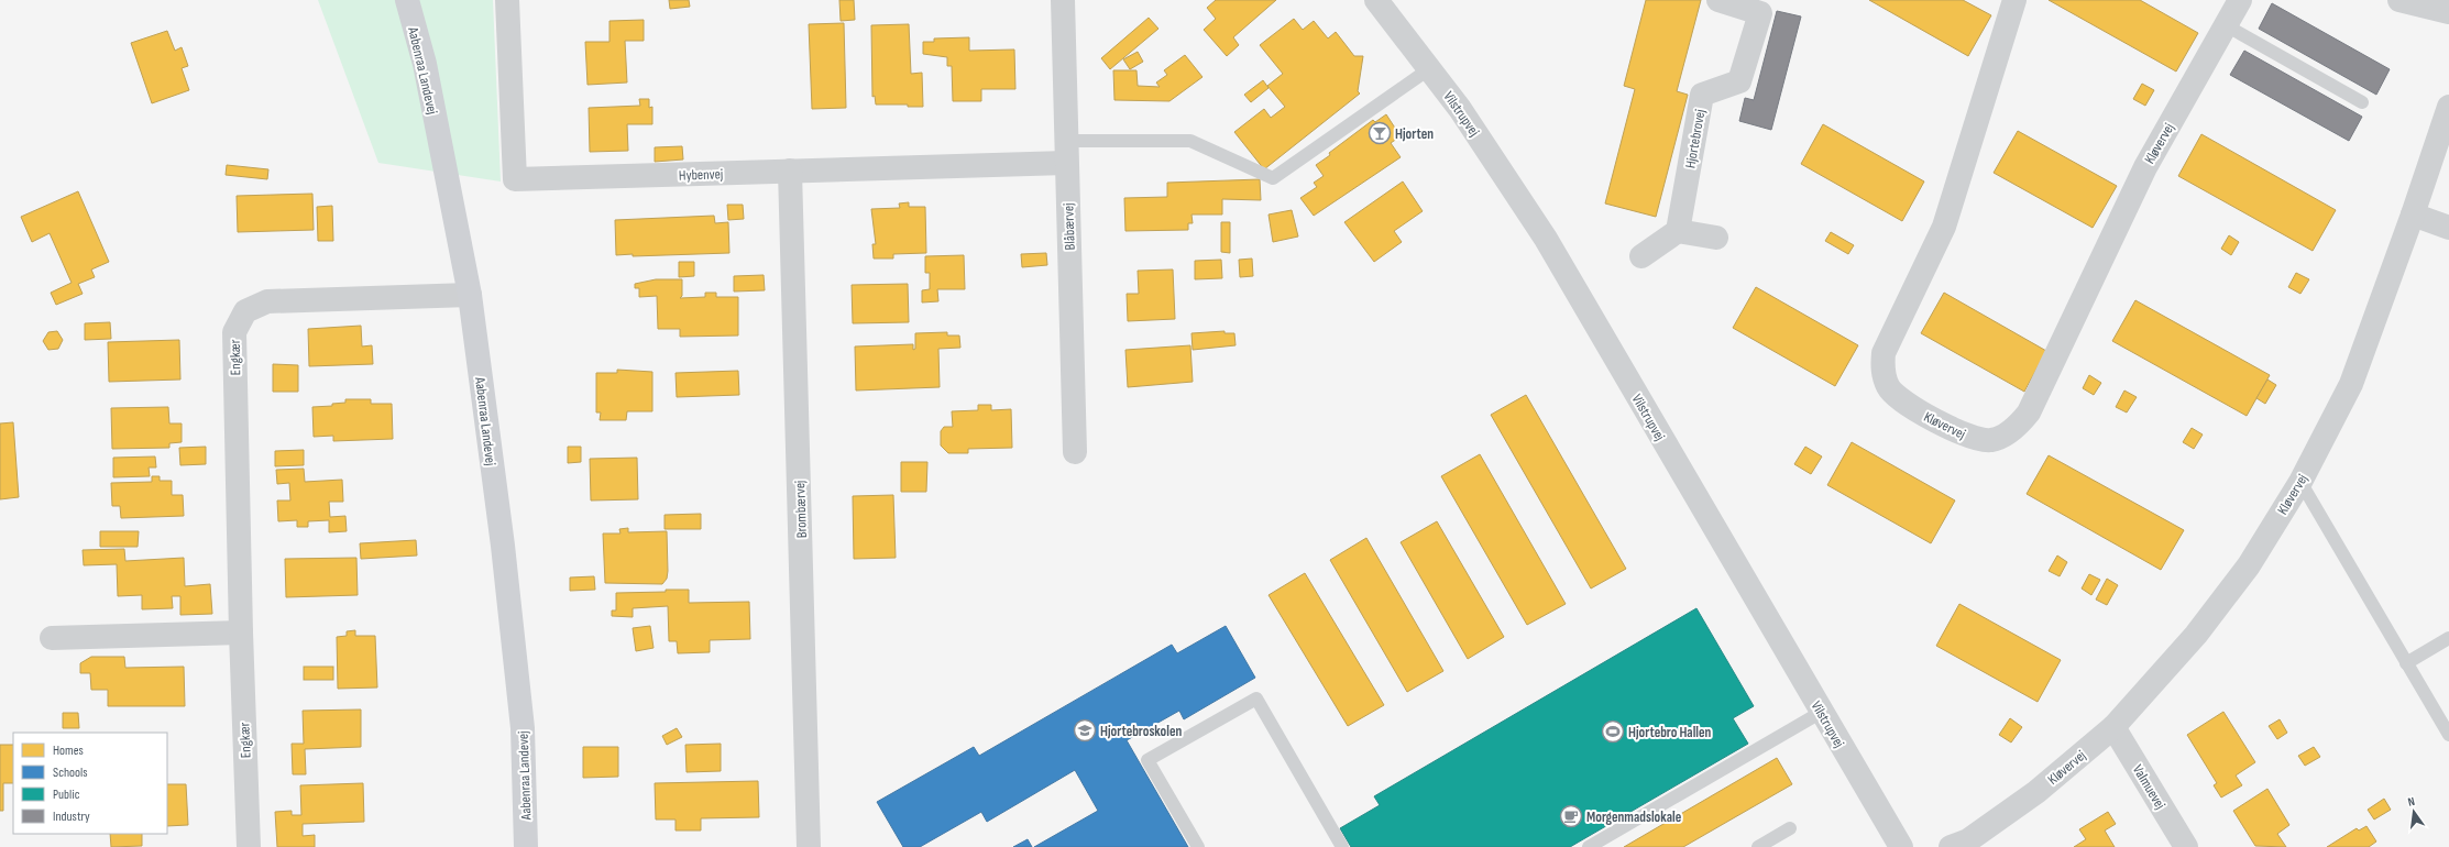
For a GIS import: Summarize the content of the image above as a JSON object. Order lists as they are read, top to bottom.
{
  "streets": {
    "main road": ["Aabenraa Landevej"],
    "street": [
      "Vilstrupvej",
      "Hjortebrovej",
      "Kløvervej",
      "Hybenvej",
      "Blåbærvej",
      "Engkær",
      "Brombærvej",
      "Valmuevej"
    ]
  },
  "crossings": [
    ["Aabenraa Landevej", "Engkær"],
    ["Kløvervej", "Valmuevej"],
    ["Hybenvej", "Blåbærvej"],
    ["Hybenvej", "Brombærvej"]
  ],
  "places": {
    "bar": ["Hjorten"],
    "school or university": ["Hjortebroskolen"],
    "sports": ["Hjortebro Hallen"],
    "cafe": ["Morgenmadslokale"]
  },
  "legend": [
    "Homes",
    "Schools",
    "Public",
    "Industry"
  ],
  "north": "top"
}
